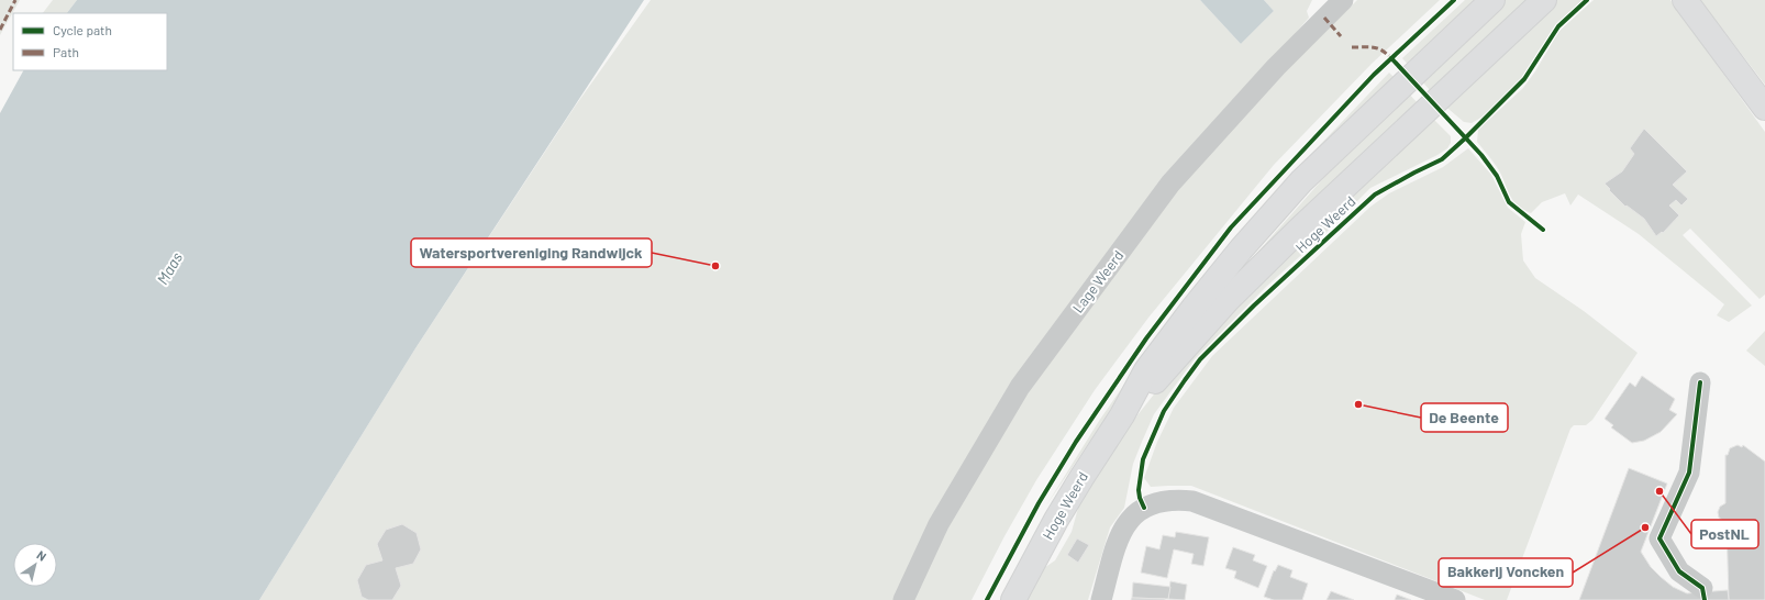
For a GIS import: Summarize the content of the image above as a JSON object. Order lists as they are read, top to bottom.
{
  "streets": {
    "main road": ["Hoge Weerd"],
    "street": ["Lage Weerd"]
  },
  "water": ["Maas"],
  "places": [
    "Watersportvereniging Randwijck",
    "De Beente",
    "PostNL",
    "Bakkerij Voncken"
  ],
  "legend": ["Cycle path", "Path"],
  "north": "top right"
}
